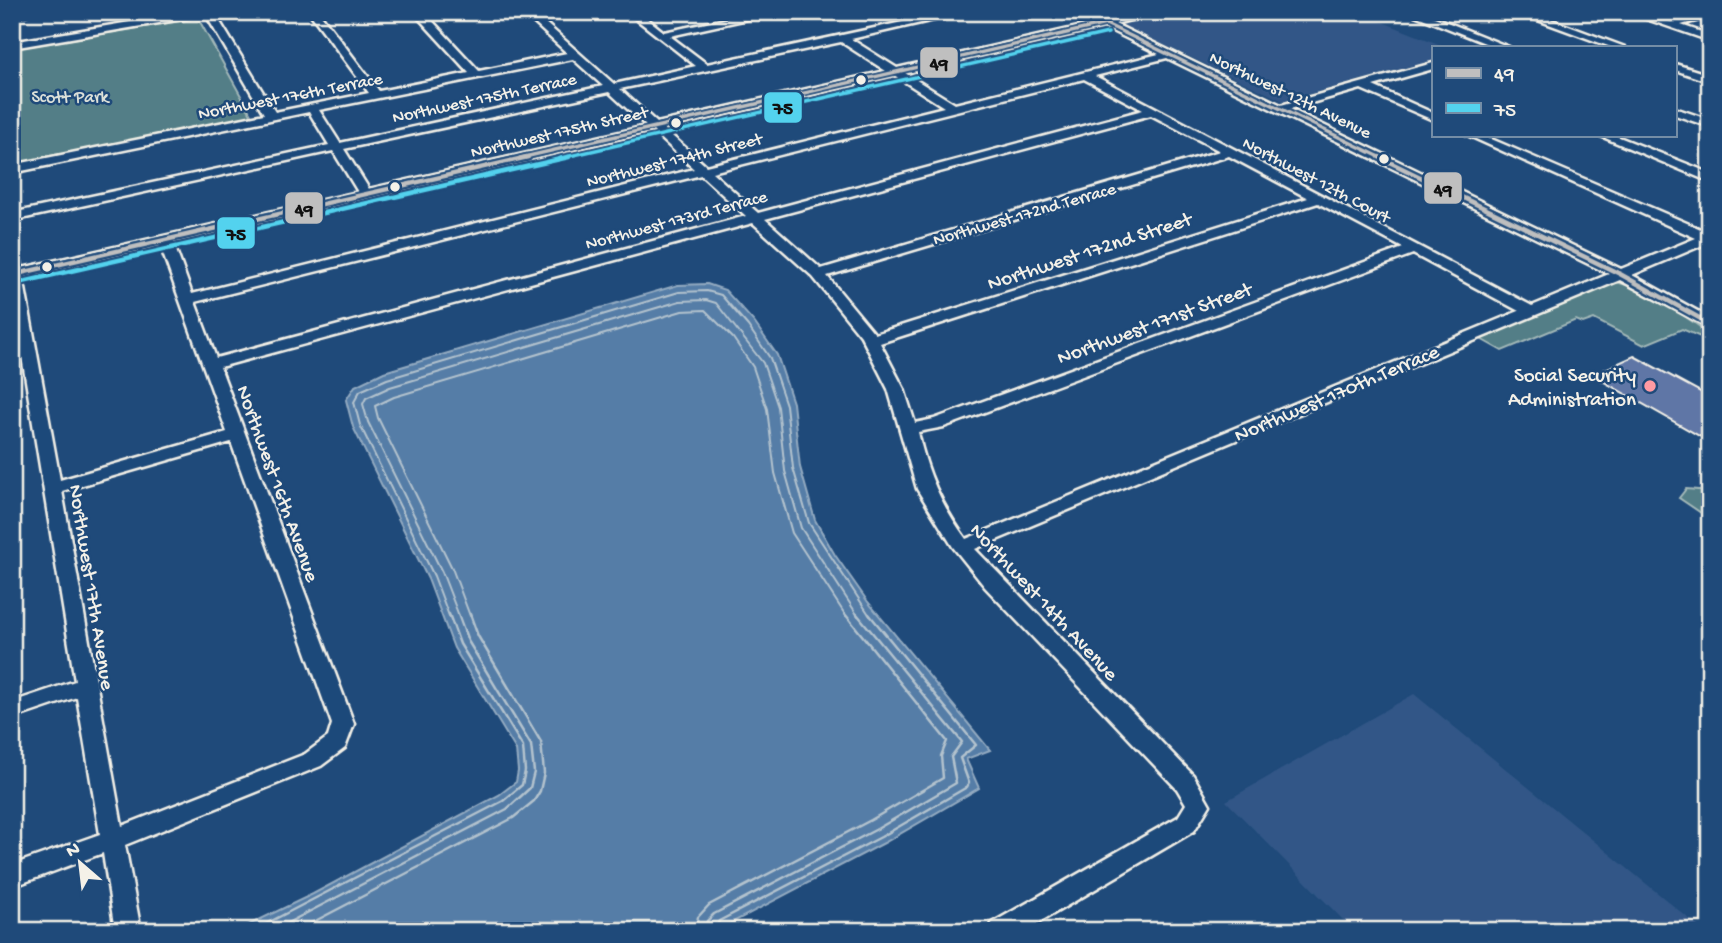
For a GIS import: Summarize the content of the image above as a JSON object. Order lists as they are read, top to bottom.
{
  "streets": {
    "street": [
      "Northwest 12th Avenue",
      "Northwest 176th Terrace",
      "Northwest 175th Terrace",
      "Northwest 175th Street",
      "Northwest 174th Street",
      "Northwest 12th Court",
      "Northwest 172nd Terrace",
      "Northwest 173rd Terrace",
      "Northwest 172nd Street",
      "Northwest 171st Street",
      "Northwest 170th Terrace",
      "Northwest 16th Avenue",
      "Northwest 17th Avenue",
      "Northwest 14th Avenue"
    ]
  },
  "crossings": [
    ["Northwest 12th Avenue", "Northwest 175th Street"],
    ["Northwest 12th Avenue", "Northwest 174th Street"],
    ["Northwest 12th Avenue", "Northwest 170th Terrace"],
    ["Northwest 176th Terrace", "Northwest 14th Avenue"],
    ["Northwest 175th Terrace", "Northwest 14th Avenue"],
    ["Northwest 175th Street", "Northwest 16th Avenue"],
    ["Northwest 175th Street", "Northwest 17th Avenue"],
    ["Northwest 175th Street", "Northwest 14th Avenue"],
    ["Northwest 174th Street", "Northwest 12th Court"],
    ["Northwest 174th Street", "Northwest 16th Avenue"],
    ["Northwest 174th Street", "Northwest 14th Avenue"],
    ["Northwest 12th Court", "Northwest 172nd Terrace"],
    ["Northwest 12th Court", "Northwest 173rd Terrace"],
    ["Northwest 12th Court", "Northwest 172nd Street"],
    ["Northwest 12th Court", "Northwest 171st Street"],
    ["Northwest 12th Court", "Northwest 170th Terrace"],
    ["Northwest 172nd Terrace", "Northwest 14th Avenue"],
    ["Northwest 173rd Terrace", "Northwest 16th Avenue"],
    ["Northwest 173rd Terrace", "Northwest 14th Avenue"],
    ["Northwest 172nd Street", "Northwest 14th Avenue"],
    ["Northwest 171st Street", "Northwest 14th Avenue"],
    ["Northwest 170th Terrace", "Northwest 14th Avenue"],
    ["Northwest 16th Avenue", "Northwest 17th Avenue"]
  ],
  "parks": ["Scott Park"],
  "places": ["Social Security Administration"],
  "lines": ["transit line 49", "transit line 75"],
  "legend": ["49", "75"],
  "north": "top left"
}
